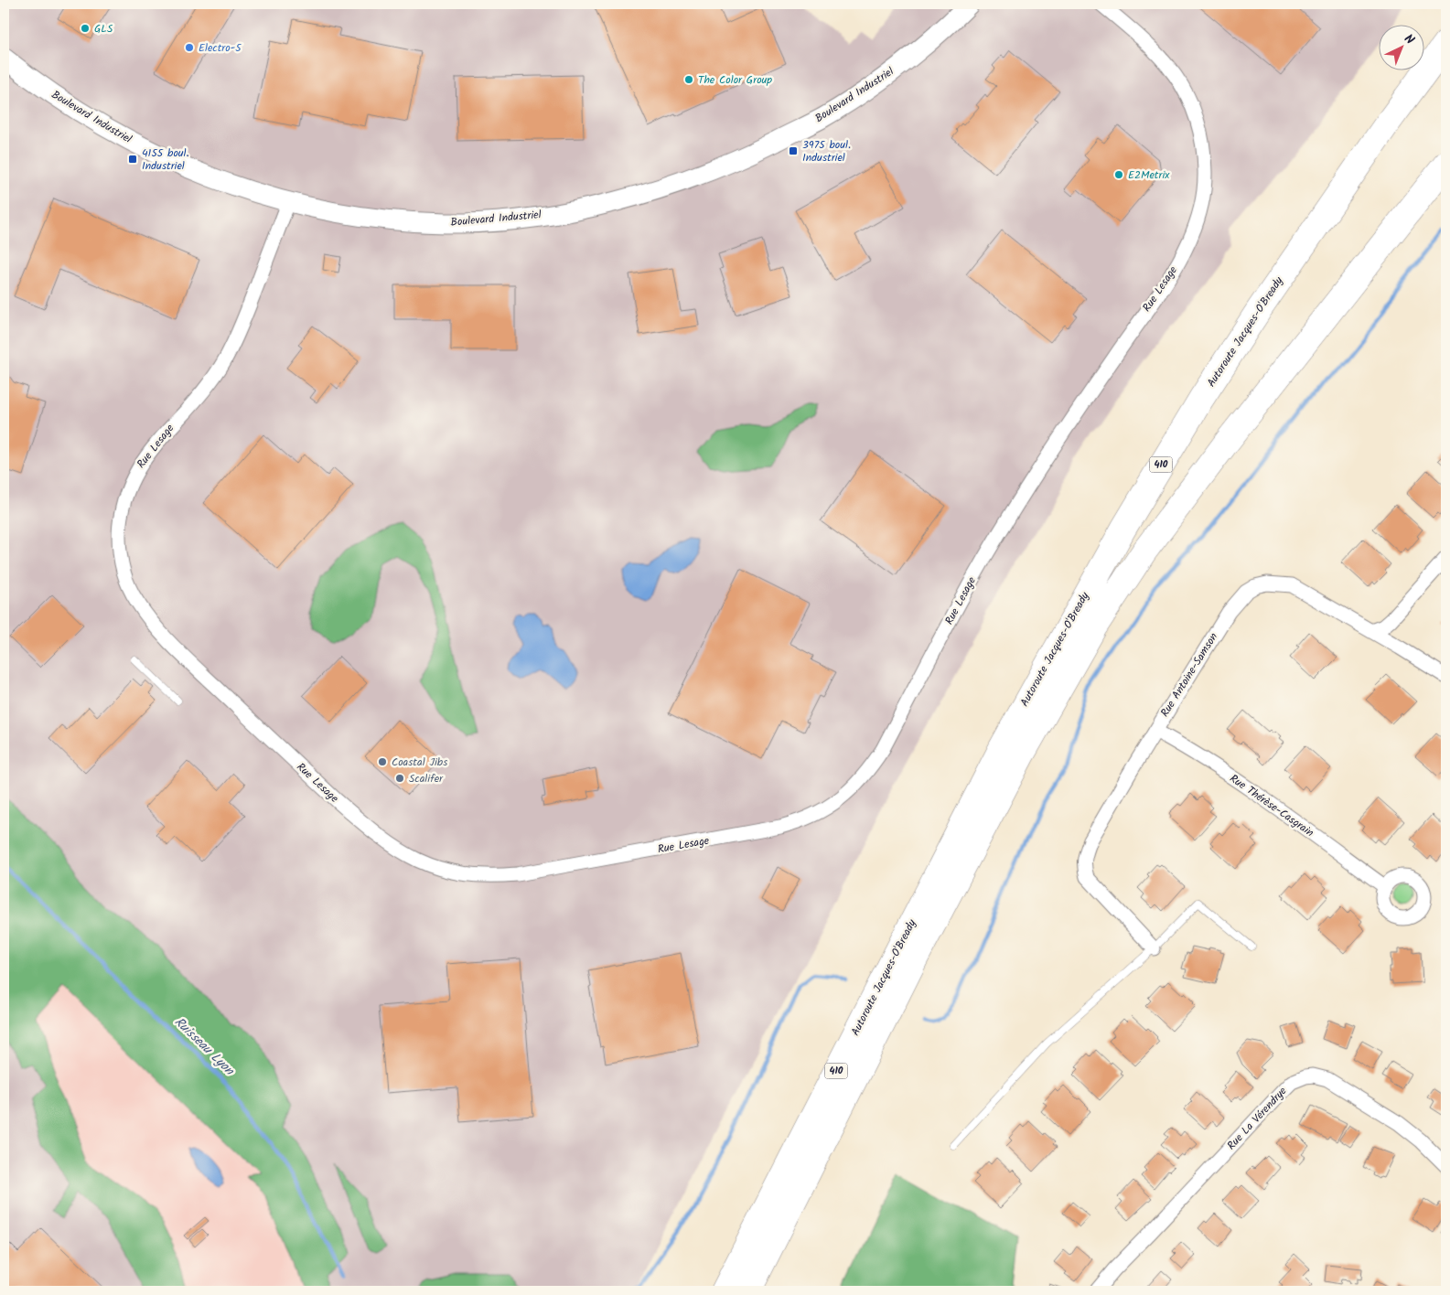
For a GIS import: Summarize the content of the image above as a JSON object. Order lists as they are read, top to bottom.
{
  "streets": {
    "highway": ["Autoroute Jacques-O'Bready", "410"],
    "main road": ["Boulevard Industriel"],
    "street": [
      "Rue Lesage",
      "Rue Antoine-Samson",
      "Rue Thérèse-Casgrain",
      "Rue La Vérendrye"
    ]
  },
  "crossings": [
    ["Boulevard Industriel", "Rue Lesage"],
    ["Rue Antoine-Samson", "Rue Thérèse-Casgrain"]
  ],
  "water": ["Ruisseau Lyon"],
  "places": {
    "other": [
      "GLS",
      "Electro-5",
      "The Color Group",
      "E2Metrix",
      "Coastal Jibs",
      "Scalifer"
    ],
    "transit": ["3975 boul. Industriel", "4155 boul. Industriel"]
  },
  "north": "top right"
}
